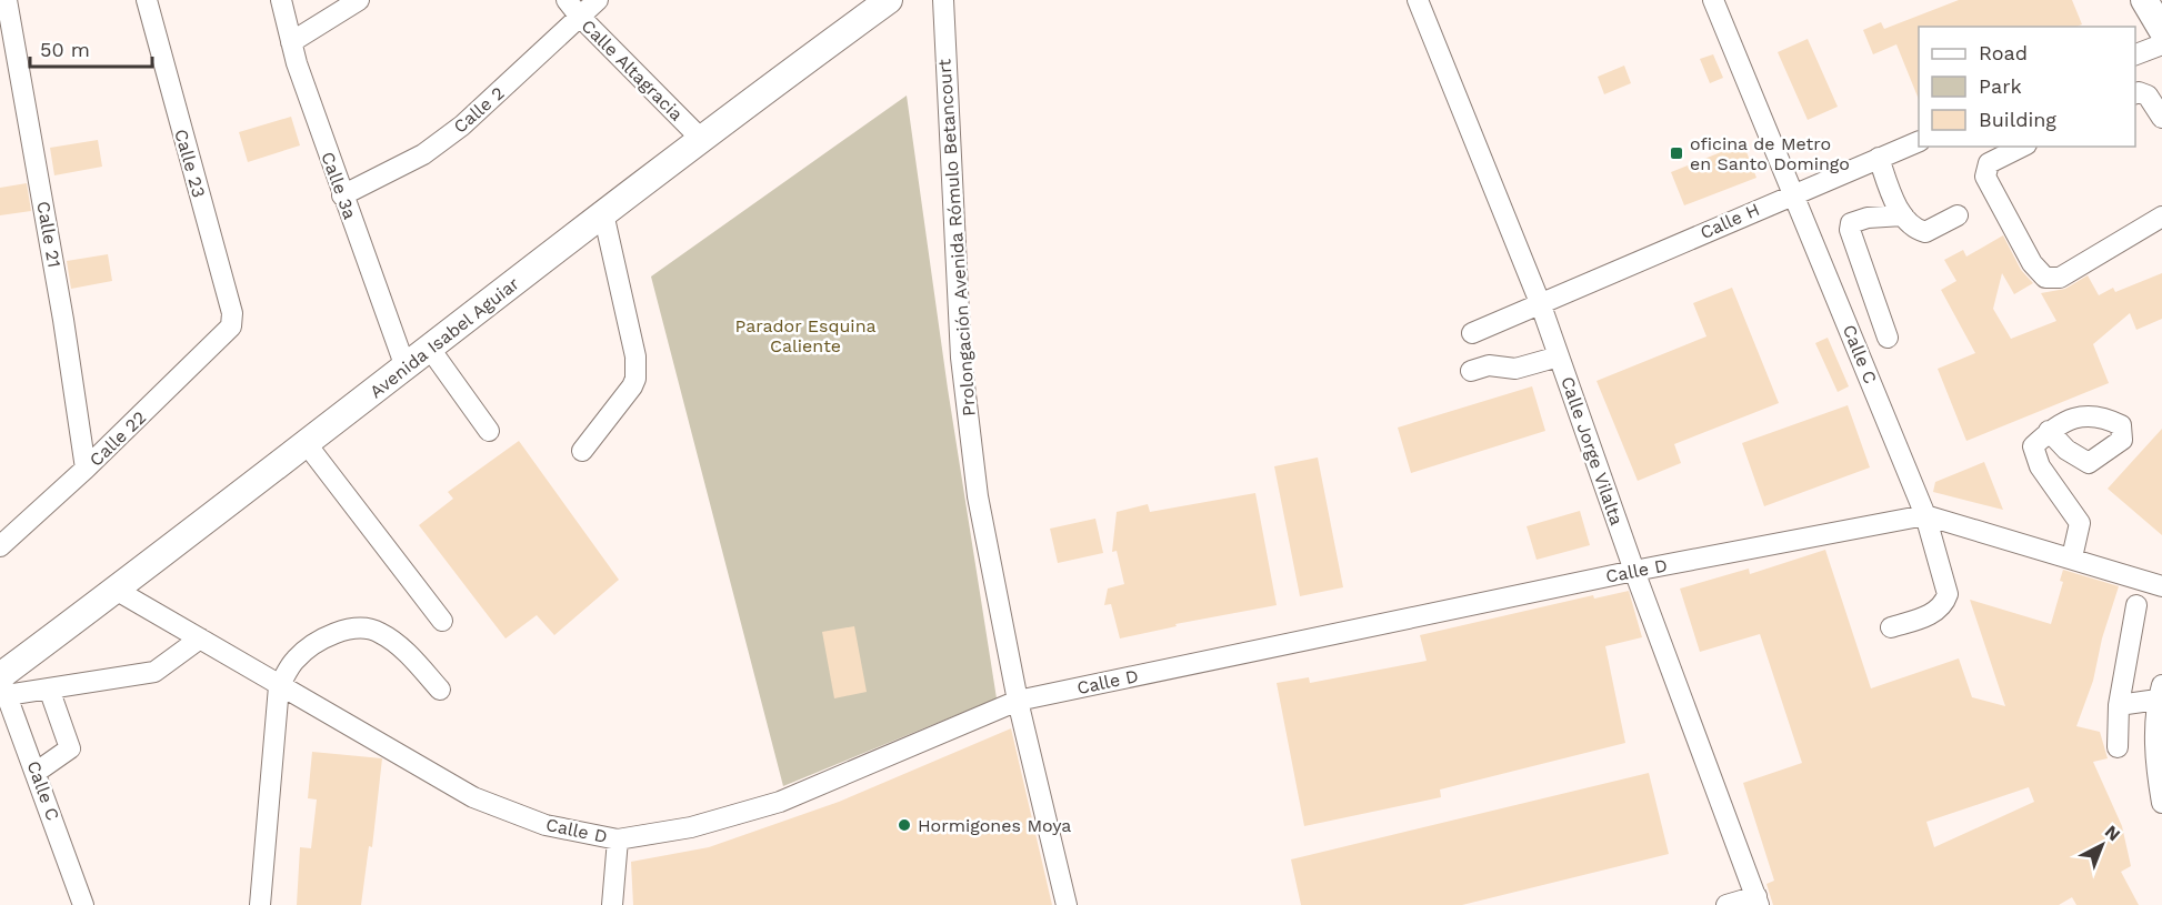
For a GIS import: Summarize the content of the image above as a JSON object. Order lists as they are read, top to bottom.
{
  "streets": {
    "main road": ["Avenida Isabel Aguiar"],
    "street": [
      "Calle Altagracia",
      "Calle 2",
      "Calle 23",
      "Calle 3a",
      "Calle H",
      "Calle 21",
      "Prolongación Avenida Rómulo Betancourt",
      "Calle C",
      "Calle 22",
      "Calle Jorge Vilalta",
      "Calle D"
    ]
  },
  "crossings": [
    ["Calle Altagracia", "Calle 2"],
    ["Calle Altagracia", "Avenida Isabel Aguiar"],
    ["Calle 2", "Calle 3a"],
    ["Calle 23", "Calle 22"],
    ["Calle 3a", "Avenida Isabel Aguiar"],
    ["Calle H", "Calle C"],
    ["Calle H", "Calle Jorge Vilalta"],
    ["Calle 21", "Calle 22"],
    ["Prolongación Avenida Rómulo Betancourt", "Calle D"],
    ["Avenida Isabel Aguiar", "Calle C"],
    ["Avenida Isabel Aguiar", "Calle D"],
    ["Calle C", "Calle D"],
    ["Calle Jorge Vilalta", "Calle D"]
  ],
  "parks": ["Parador Esquina Caliente"],
  "places": {
    "transit": ["oficina de Metro en Santo Domingo"],
    "other": ["Hormigones Moya"]
  },
  "legend": ["Road", "Park", "Building"],
  "scale_bar": "50 m",
  "north": "top right"
}
